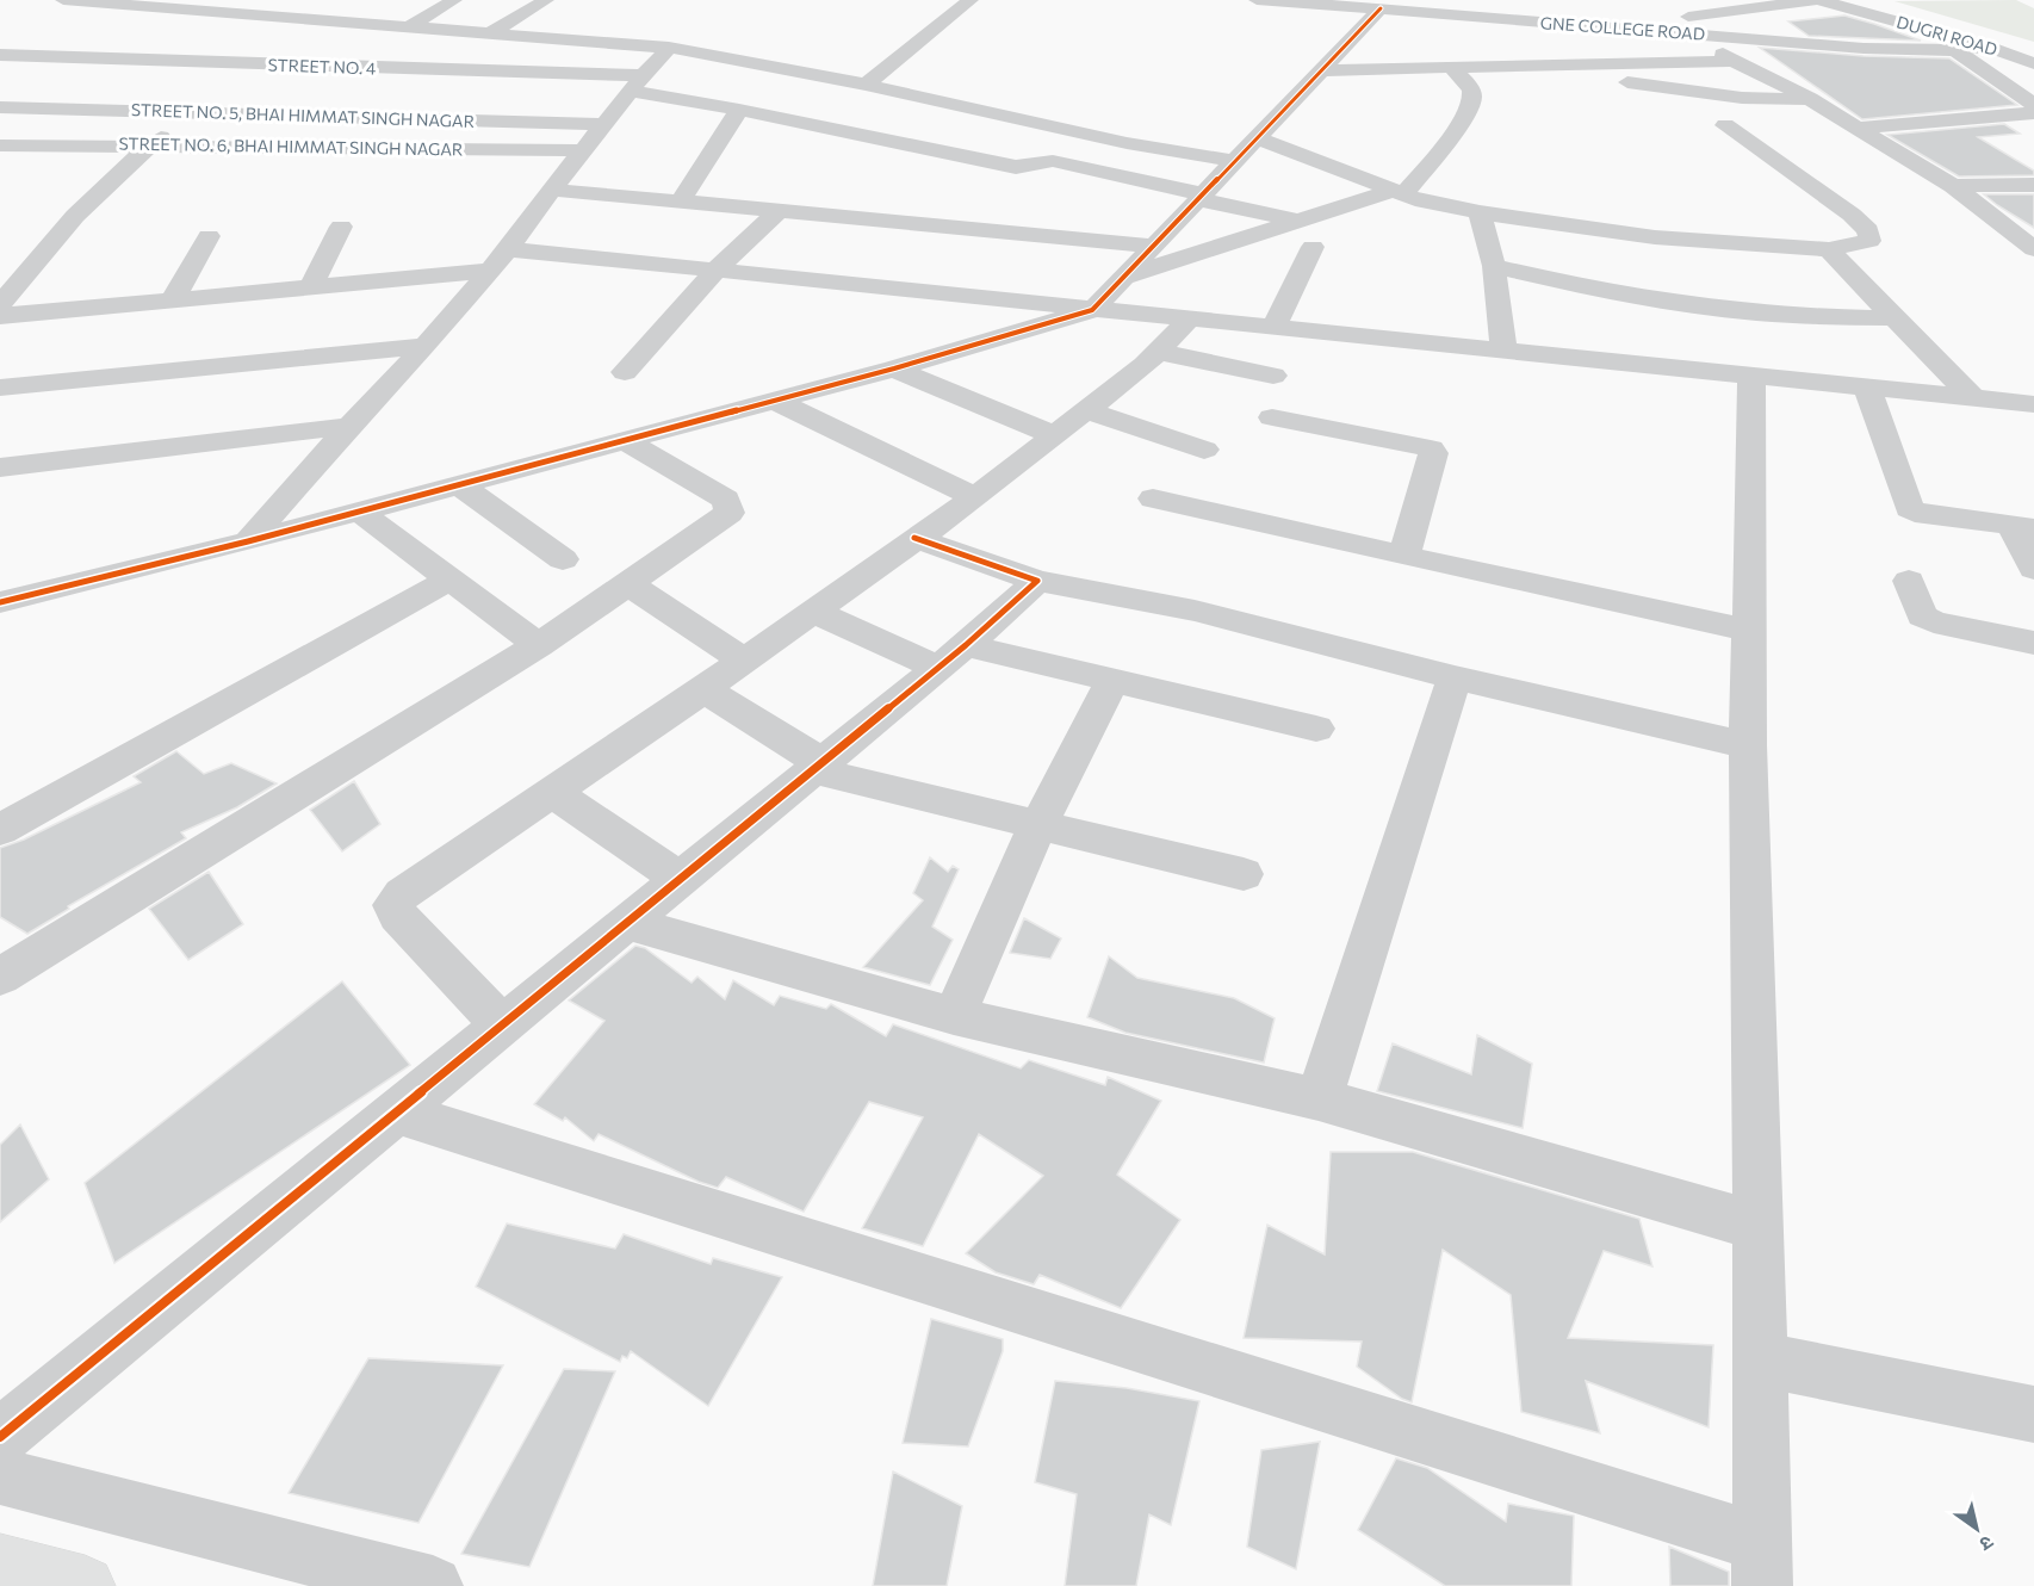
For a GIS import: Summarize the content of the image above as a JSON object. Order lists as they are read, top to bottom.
{
  "streets": {
    "street": [
      "GNE COLLEGE ROAD",
      "DUGRI ROAD",
      "STREET NO. 4",
      "STREET NO. 5, BHAI HIMMAT SINGH NAGAR",
      "STREET NO. 6, BHAI HIMMAT SINGH NAGAR"
    ]
  },
  "crossings": [
    ["GNE COLLEGE ROAD", "DUGRI ROAD"]
  ],
  "north": "bottom right"
}
